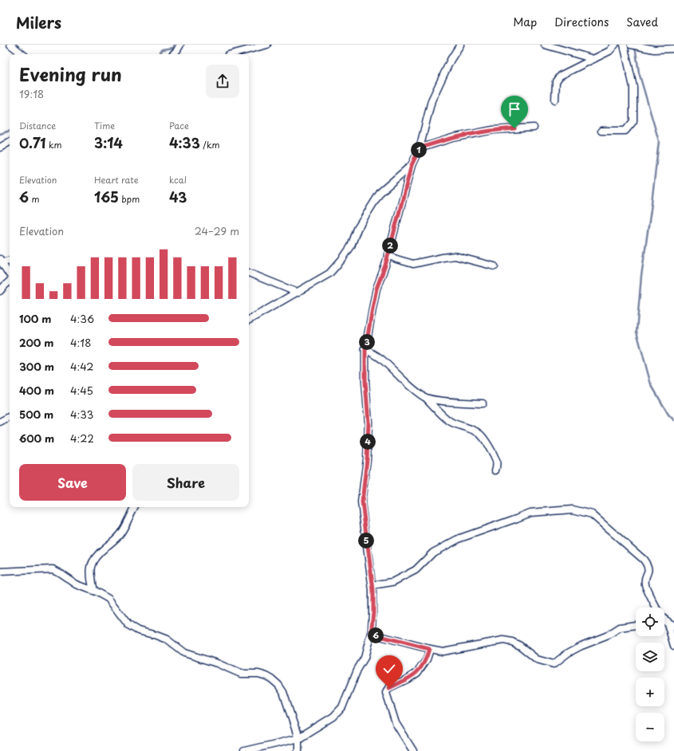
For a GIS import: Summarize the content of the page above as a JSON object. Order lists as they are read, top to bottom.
{
  "page": {
    "header": "Milers",
    "nav": ["Map", "Directions", "Saved"],
    "heading": ["Evening run", "19:18"],
    "stats": [
      ["Distance", "0.71 km"],
      ["Time", "3:14"],
      ["Pace", "4:33 /km"],
      ["Elevation", "6 m"],
      ["Heart rate", "165 bpm"],
      ["kcal", "43"]
    ],
    "pins": [
      "1",
      "2",
      "3",
      "4",
      "5",
      "6"
    ],
    "chart": ["Elevation", "24–29 m"],
    "list": [
      {
        "name": "100 m",
        "note": "4:36"
      },
      {
        "name": "200 m",
        "note": "4:18"
      },
      {
        "name": "300 m",
        "note": "4:42"
      },
      {
        "name": "400 m",
        "note": "4:45"
      },
      {
        "name": "500 m",
        "note": "4:33"
      },
      {
        "name": "600 m",
        "note": "4:22"
      }
    ],
    "buttons": ["Save", "Share"],
    "map_buttons": ["+", "−"]
  }
}
